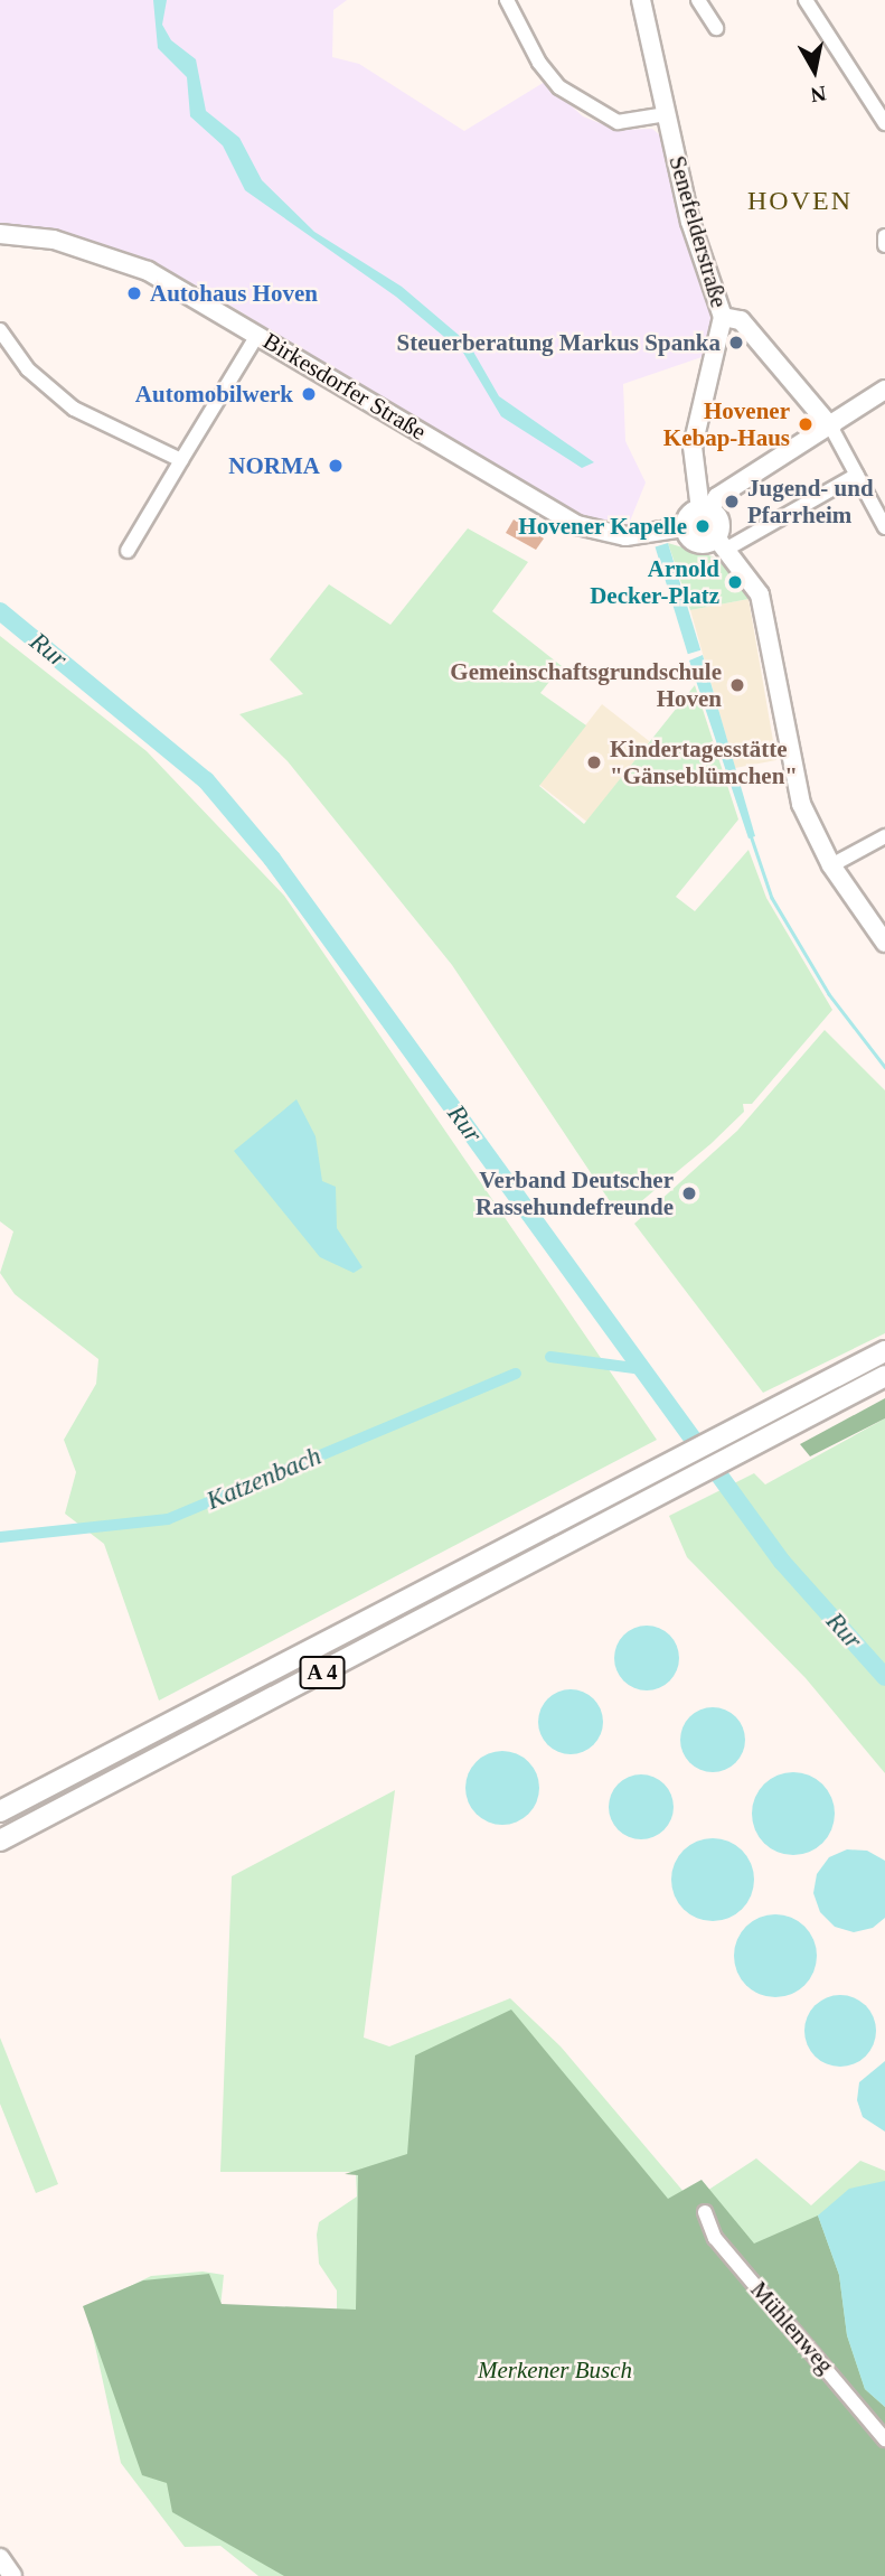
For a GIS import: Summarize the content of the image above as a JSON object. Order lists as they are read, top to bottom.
{
  "streets": {
    "highway": ["A 4"],
    "main road": ["Senefelderstraße", "Birkesdorfer Straße"],
    "street": ["Mühlenweg"]
  },
  "crossings": [
    ["Senefelderstraße", "Birkesdorfer Straße"]
  ],
  "districts": ["HOVEN"],
  "water": ["Rur", "Katzenbach"],
  "parks": ["Merkener Busch"],
  "places": [
    "Autohaus Hoven",
    "Steuerberatung Markus Spanka",
    "Automobilwerk",
    "Hovener Kebap-Haus",
    "NORMA",
    "Jugend- und Pfarrheim",
    "Hovener Kapelle",
    "Arnold Decker-Platz",
    "Gemeinschaftsgrundschule Hoven",
    "Kindertagesstätte \"Gänseblümchen\"",
    "Verband Deutscher Rassehundefreunde"
  ],
  "north": "bottom"
}
